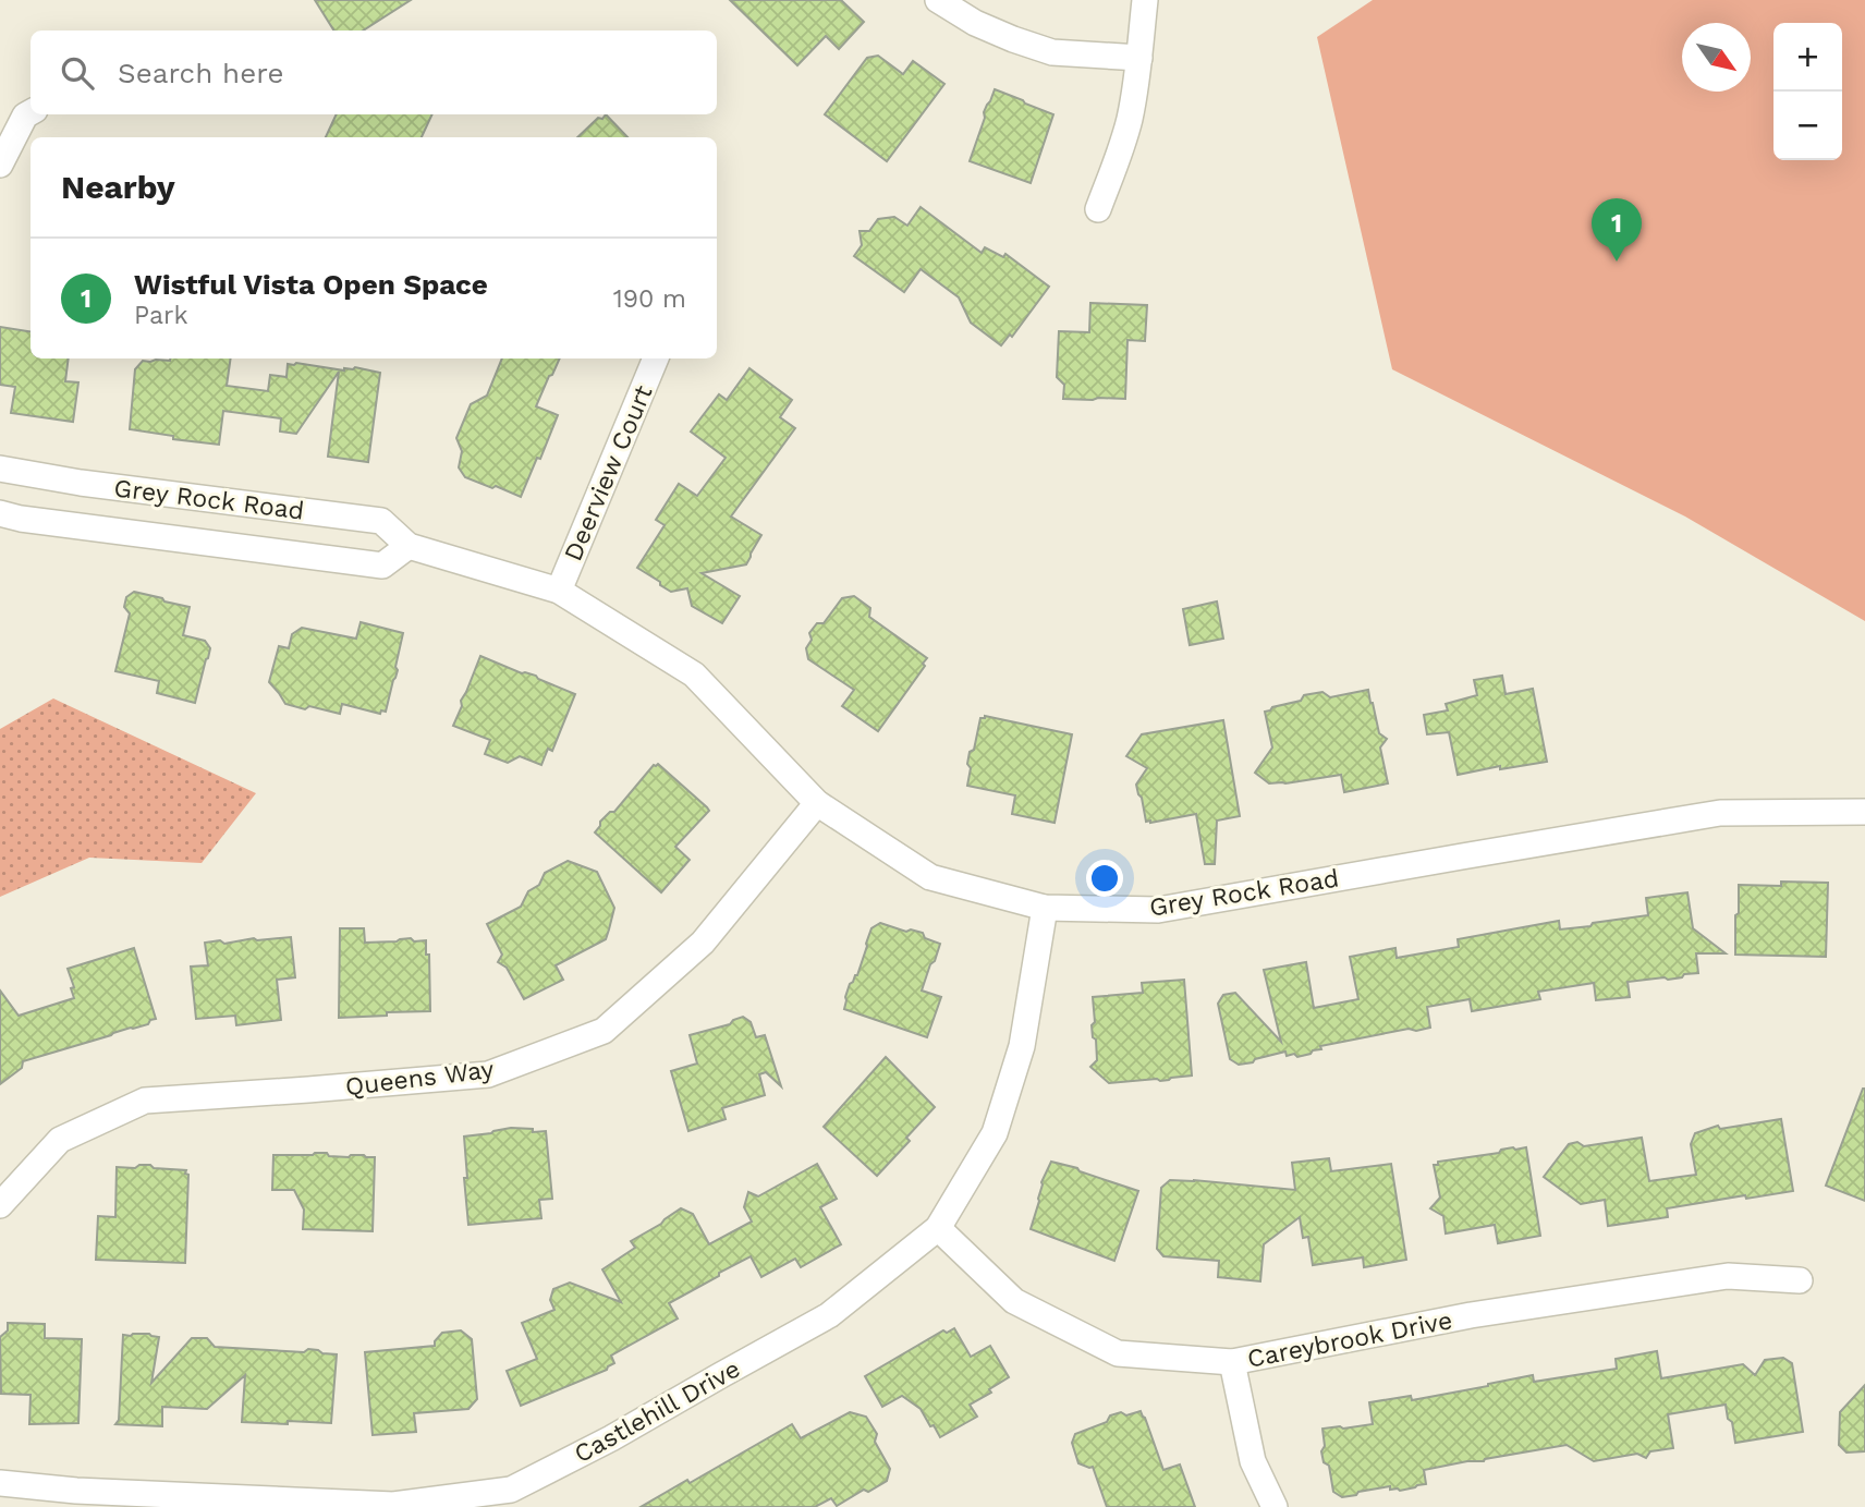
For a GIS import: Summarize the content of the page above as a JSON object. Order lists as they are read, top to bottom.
{
  "streets": {
    "street": [
      "Deerview Court",
      "Grey Rock Road",
      "Queens Way",
      "Careybrook Drive",
      "Castlehill Drive"
    ]
  },
  "crossings": [
    ["Deerview Court", "Grey Rock Road"],
    ["Grey Rock Road", "Queens Way"],
    ["Grey Rock Road", "Castlehill Drive"],
    ["Careybrook Drive", "Castlehill Drive"]
  ],
  "north": "bottom right",
  "page": {
    "map_buttons": ["+", "−"],
    "search": "Search here",
    "heading": "Nearby",
    "pins": "1",
    "list": [
      {
        "mark": "1",
        "name": "Wistful Vista Open Space",
        "note": "Park",
        "value": "190 m"
      }
    ]
  }
}
